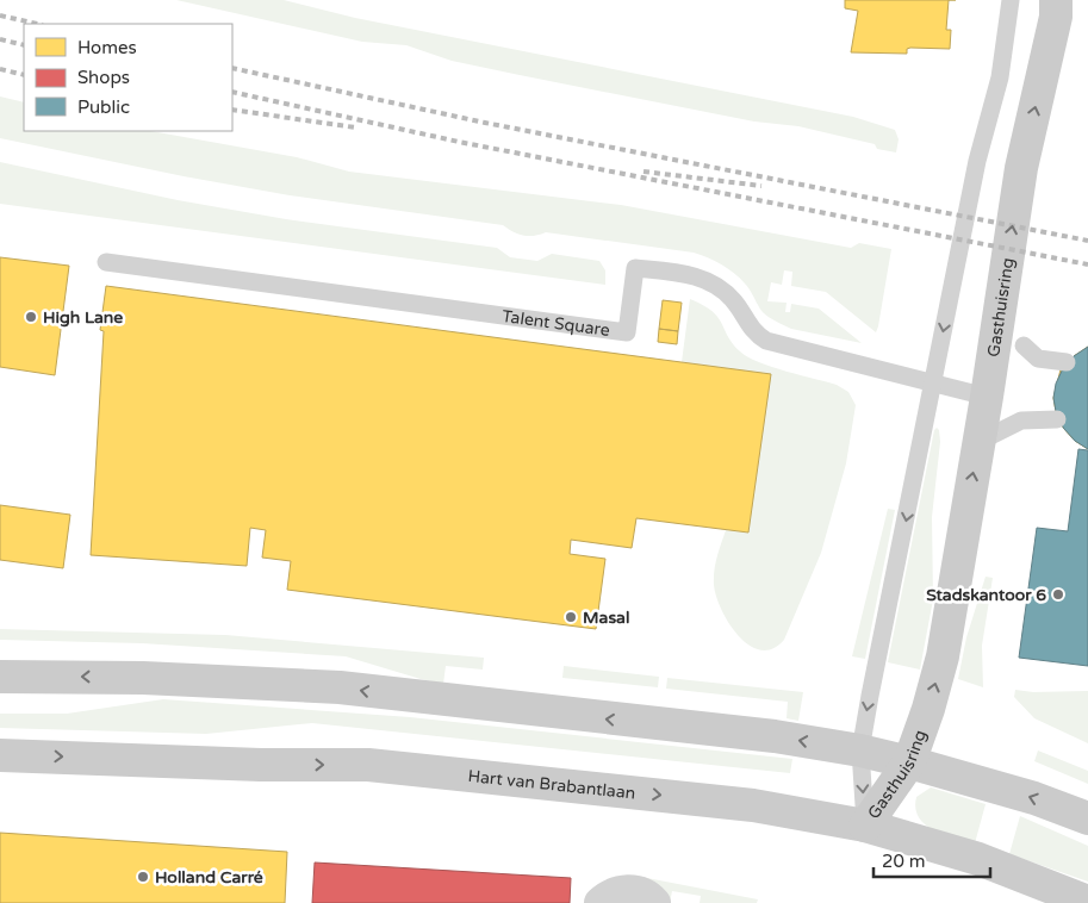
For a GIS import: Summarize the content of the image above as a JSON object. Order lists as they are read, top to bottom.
{
  "streets": {
    "street": ["Gasthuisring", "Hart van Brabantlaan"],
    "lane": ["Talent Square"]
  },
  "crossings": [
    ["Gasthuisring", "Talent Square"],
    ["Gasthuisring", "Hart van Brabantlaan"]
  ],
  "places": [
    "High Lane",
    "Stadskantoor 6",
    "Masal",
    "Holland Carré"
  ],
  "legend": ["Homes", "Shops", "Public"],
  "scale_bar": "20 m"
}
